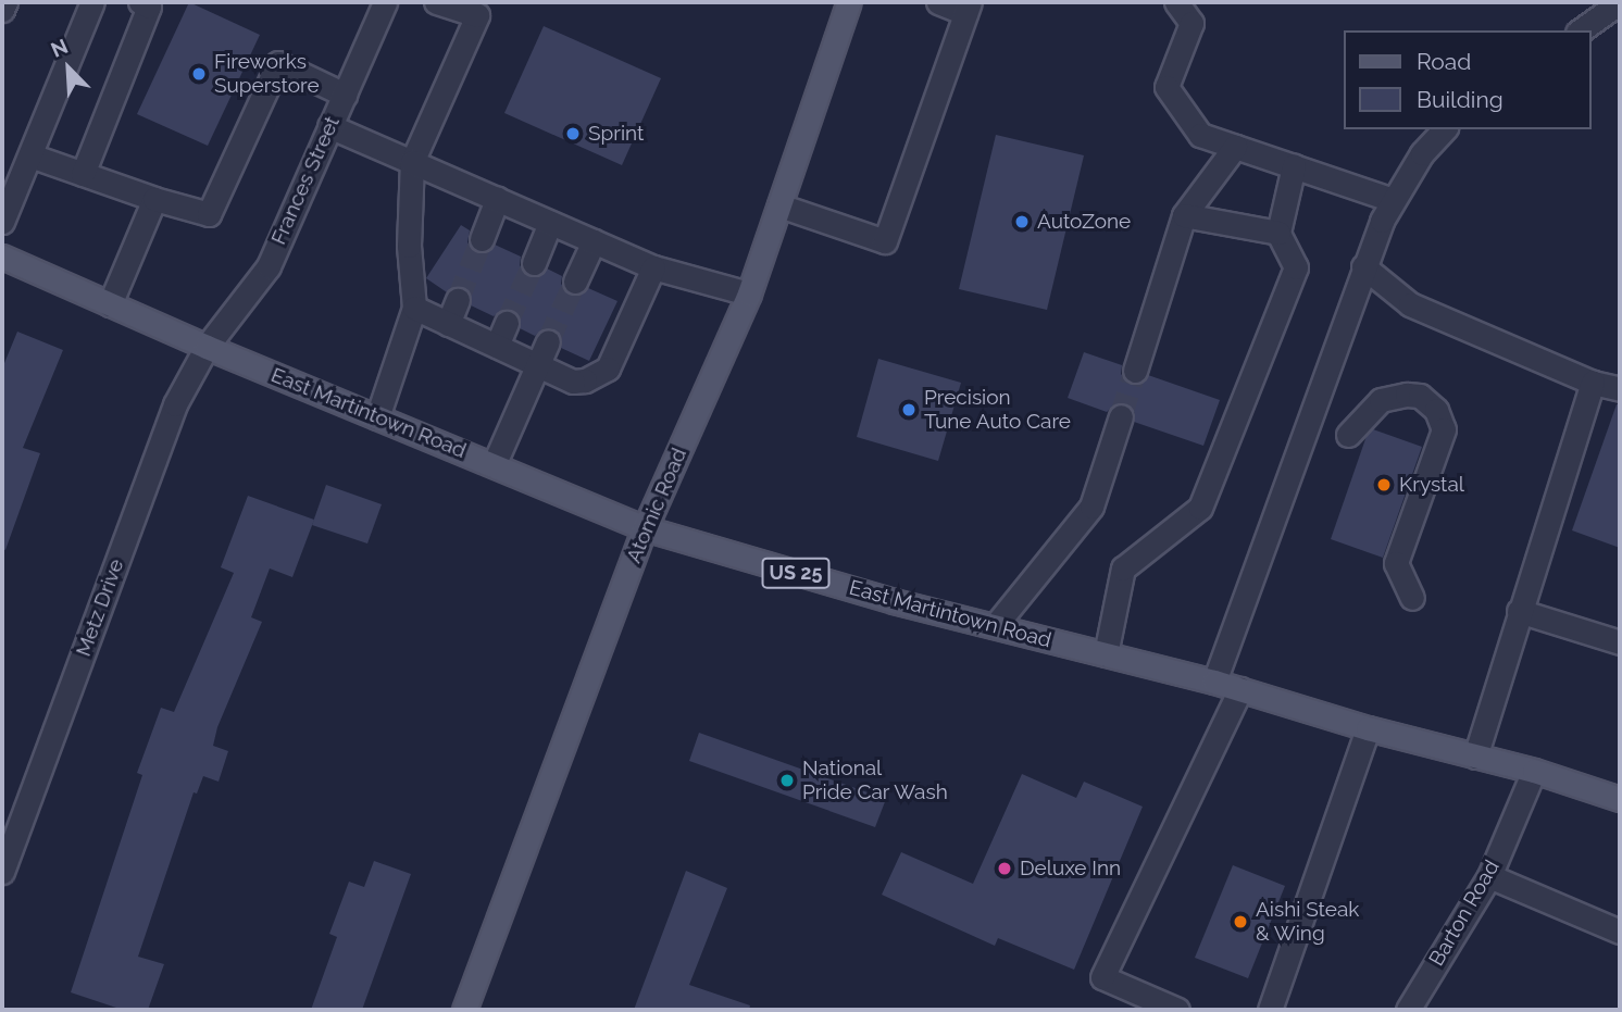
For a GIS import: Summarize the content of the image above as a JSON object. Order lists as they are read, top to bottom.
{
  "streets": {
    "main road": ["East Martintown Road", "Atomic Road", "US 25"],
    "street": ["Frances Street", "Metz Drive", "Barton Road"]
  },
  "crossings": [
    ["Frances Street", "East Martintown Road"],
    ["Frances Street", "Metz Drive"],
    ["East Martintown Road", "Atomic Road"],
    ["East Martintown Road", "Metz Drive"],
    ["East Martintown Road", "Barton Road"]
  ],
  "places": [
    "Fireworks Superstore",
    "Sprint",
    "AutoZone",
    "Precision Tune Auto Care",
    "Krystal",
    "National Pride Car Wash",
    "Deluxe Inn",
    "Aishi Steak & Wing"
  ],
  "legend": ["Road", "Building"],
  "north": "top left"
}
